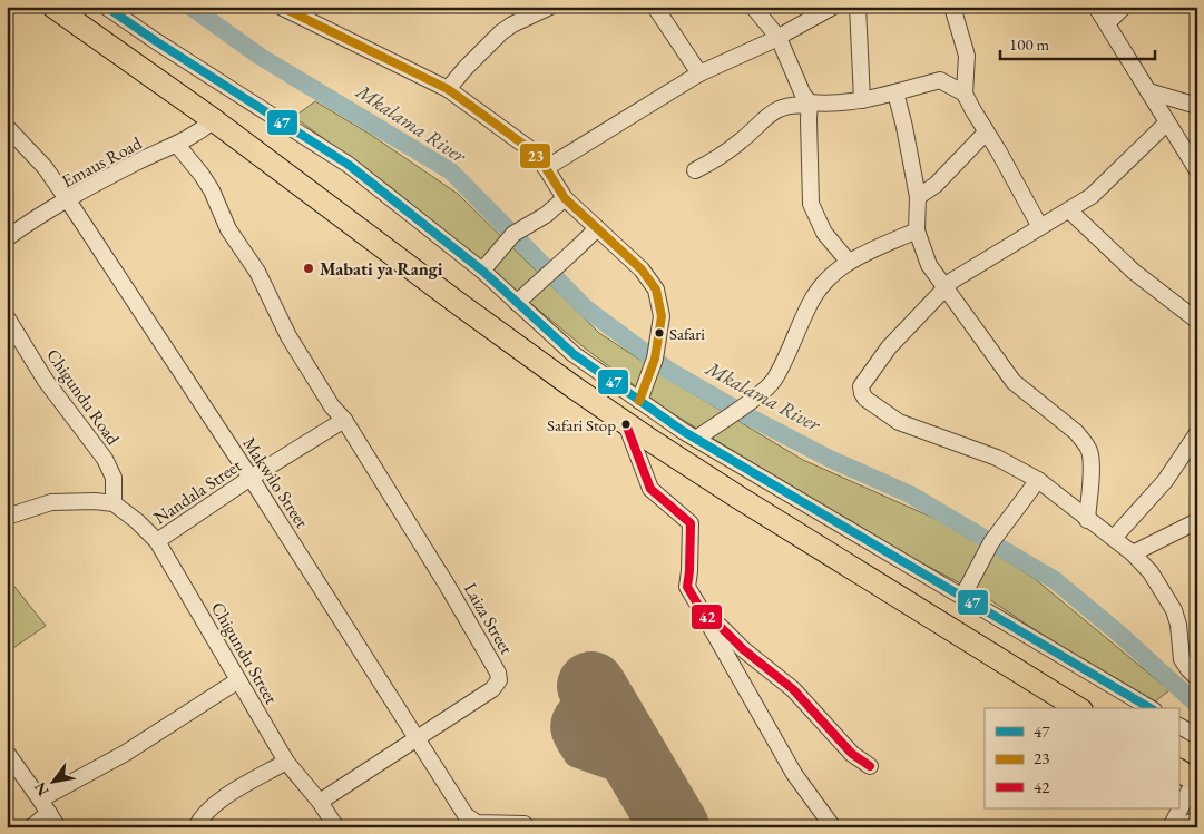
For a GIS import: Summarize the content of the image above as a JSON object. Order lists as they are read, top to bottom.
{
  "streets": {
    "street": [
      "Emaus Road",
      "Chigundu Road",
      "Makwilo Street",
      "Nandala Street",
      "Laiza Street",
      "Chigundu Street"
    ]
  },
  "crossings": [
    ["Emaus Road", "Makwilo Street"],
    ["Chigundu Road", "Chigundu Street"],
    ["Makwilo Street", "Nandala Street"],
    ["Makwilo Street", "Laiza Street"],
    ["Nandala Street", "Laiza Street"],
    ["Nandala Street", "Chigundu Street"],
    ["Laiza Street", "Chigundu Street"]
  ],
  "water": ["Mkalama River"],
  "places": ["Mabati ya Rangi", "Safari", "Safari Stop"],
  "lines": ["transit line 47", "transit line 23", "transit line 42"],
  "legend": ["47", "23", "42"],
  "scale_bar": "100 m",
  "north": "bottom left"
}
